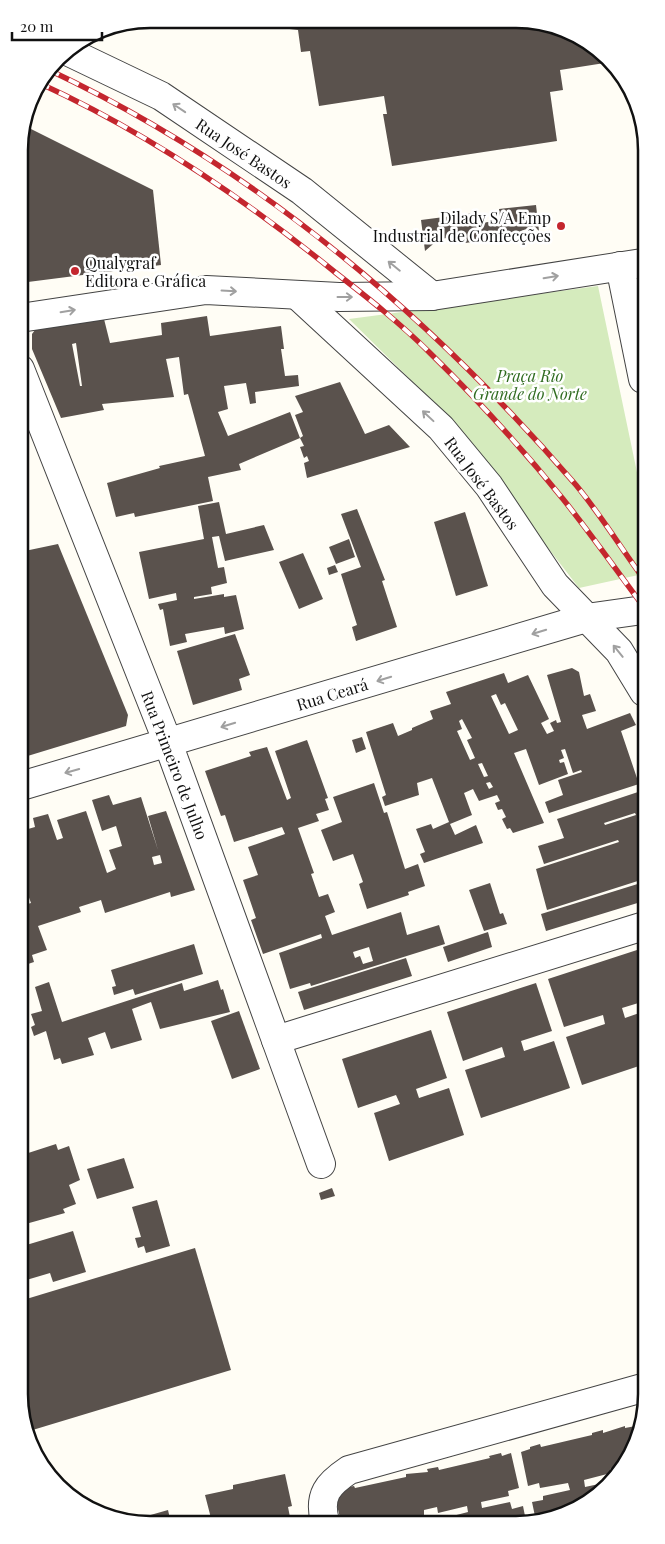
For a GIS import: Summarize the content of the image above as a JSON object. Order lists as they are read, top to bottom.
{
  "streets": {
    "street": ["Rua José Bastos", "Rua Ceará", "Rua Primeiro de Julho"]
  },
  "crossings": [
    ["Rua José Bastos", "Rua Ceará"],
    ["Rua Ceará", "Rua Primeiro de Julho"]
  ],
  "one_way": ["Rua José Bastos", "Rua Ceará"],
  "parks": ["Praça Rio Grande do Norte"],
  "places": ["Dilady S/A Emp Industrial de Confecções", "Qualygraf Editora e Gráfica"],
  "scale_bar": "20 m"
}
